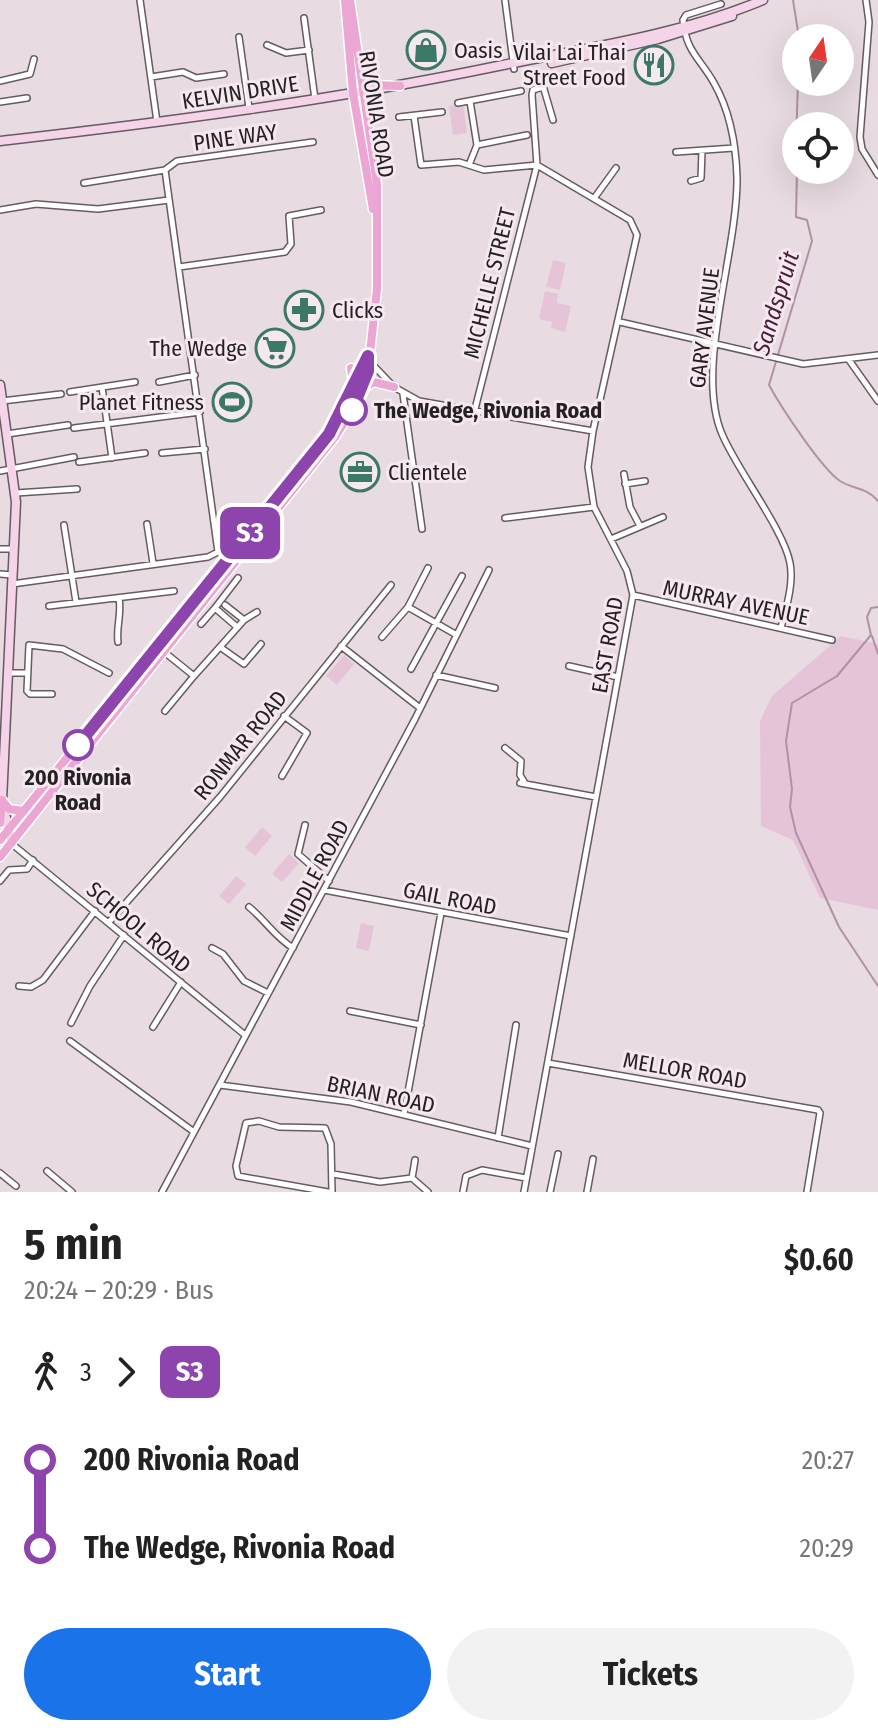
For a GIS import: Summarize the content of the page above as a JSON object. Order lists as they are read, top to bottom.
{
  "streets": {
    "main road": ["KELVIN DRIVE", "RIVONIA ROAD"],
    "street": [
      "PINE WAY",
      "MICHELLE STREET",
      "GARY AVENUE",
      "MURRAY AVENUE",
      "EAST ROAD",
      "RONMAR ROAD",
      "MIDDLE ROAD",
      "GAIL ROAD",
      "SCHOOL ROAD",
      "MELLOR ROAD",
      "BRIAN ROAD"
    ]
  },
  "crossings": [
    ["KELVIN DRIVE", "RIVONIA ROAD"],
    ["KELVIN DRIVE", "GARY AVENUE"],
    ["RIVONIA ROAD", "SCHOOL ROAD"],
    ["MICHELLE STREET", "EAST ROAD"],
    ["GARY AVENUE", "MURRAY AVENUE"],
    ["MURRAY AVENUE", "EAST ROAD"],
    ["EAST ROAD", "GAIL ROAD"],
    ["EAST ROAD", "MELLOR ROAD"],
    ["EAST ROAD", "BRIAN ROAD"],
    ["RONMAR ROAD", "SCHOOL ROAD"],
    ["MIDDLE ROAD", "GAIL ROAD"],
    ["MIDDLE ROAD", "SCHOOL ROAD"],
    ["MIDDLE ROAD", "BRIAN ROAD"]
  ],
  "water": ["Sandspruit"],
  "places": {
    "shop": ["Oasis"],
    "restaurant": ["Vilai Lai Thai Street Food"],
    "pharmacy": ["Clicks"],
    "supermarket": ["The Wedge"],
    "sports": ["Planet Fitness"],
    "other": ["The Wedge, Rivonia Road", "200 Rivonia Road"],
    "office": ["Clientele"]
  },
  "lines": ["bus line S3"],
  "north": "top",
  "page": {
    "on_map": "S3",
    "heading": ["5 min", "20:24 – 20:29 · Bus", "$0.60"],
    "legs": ["3", "S3"],
    "list": [
      {
        "name": "200 Rivonia Road",
        "value": "20:27"
      },
      {
        "name": "The Wedge, Rivonia Road",
        "value": "20:29"
      }
    ],
    "buttons": ["Start", "Tickets"]
  }
}
